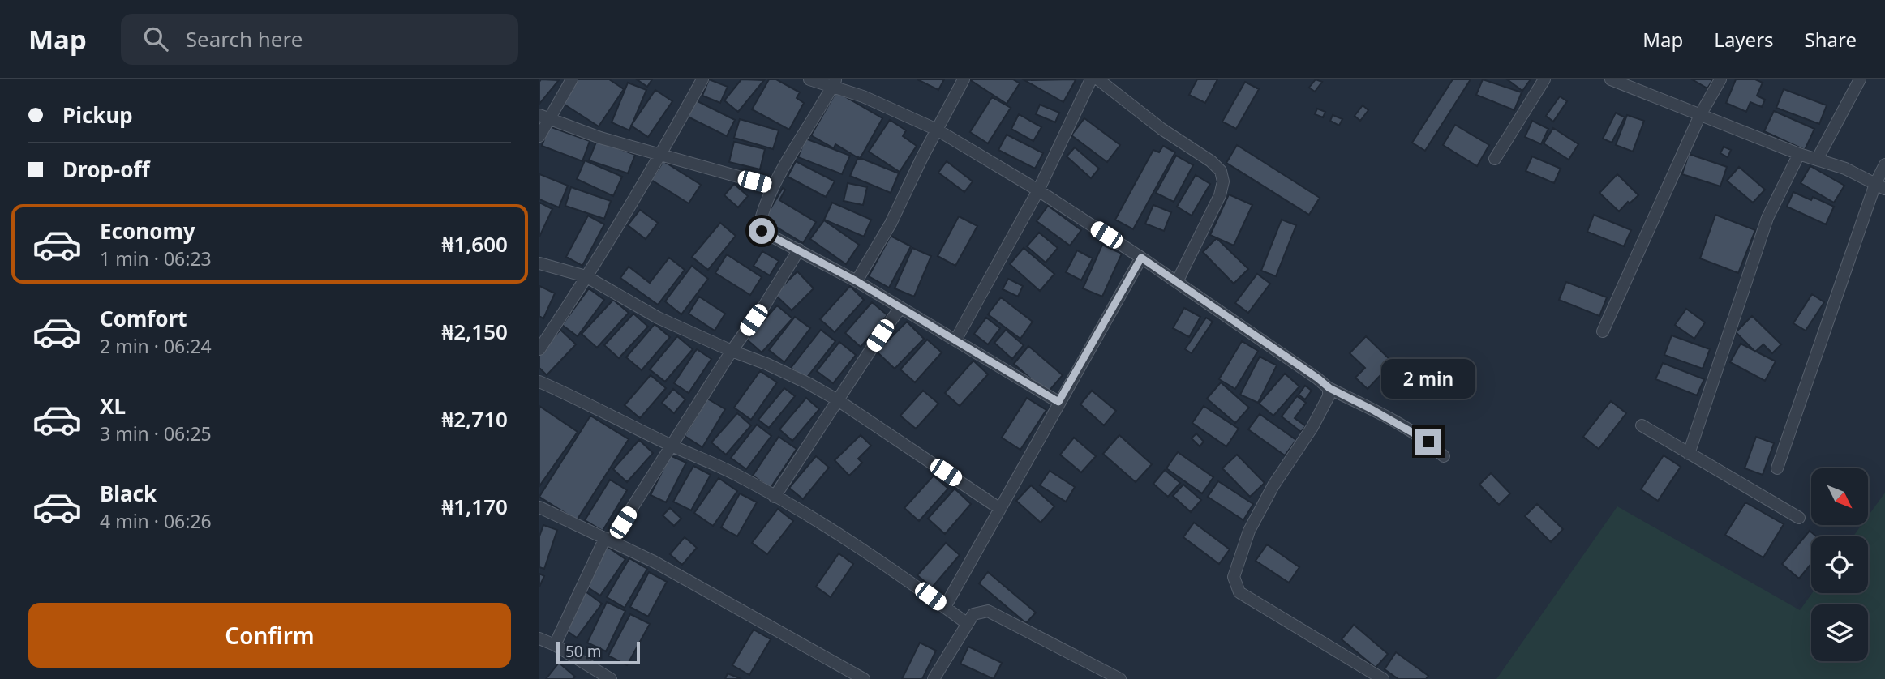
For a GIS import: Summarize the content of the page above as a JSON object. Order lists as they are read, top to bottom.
{
  "scale_bar": "50 m",
  "north": "bottom right",
  "page": {
    "header": "Map",
    "search": "Search here",
    "nav": ["Map", "Layers", "Share"],
    "banner": ["Pickup", "Drop-off"],
    "list": [
      {
        "name": "Economy",
        "note": "1 min · 06:23",
        "value": "₦1,600"
      },
      {
        "name": "Comfort",
        "note": "2 min · 06:24",
        "value": "₦2,150"
      },
      {
        "name": "XL",
        "note": "3 min · 06:25",
        "value": "₦2,710"
      },
      {
        "name": "Black",
        "note": "4 min · 06:26",
        "value": "₦1,170"
      }
    ],
    "bubble": "2 min",
    "buttons": "Confirm",
    "scale": "50 m"
  }
}
